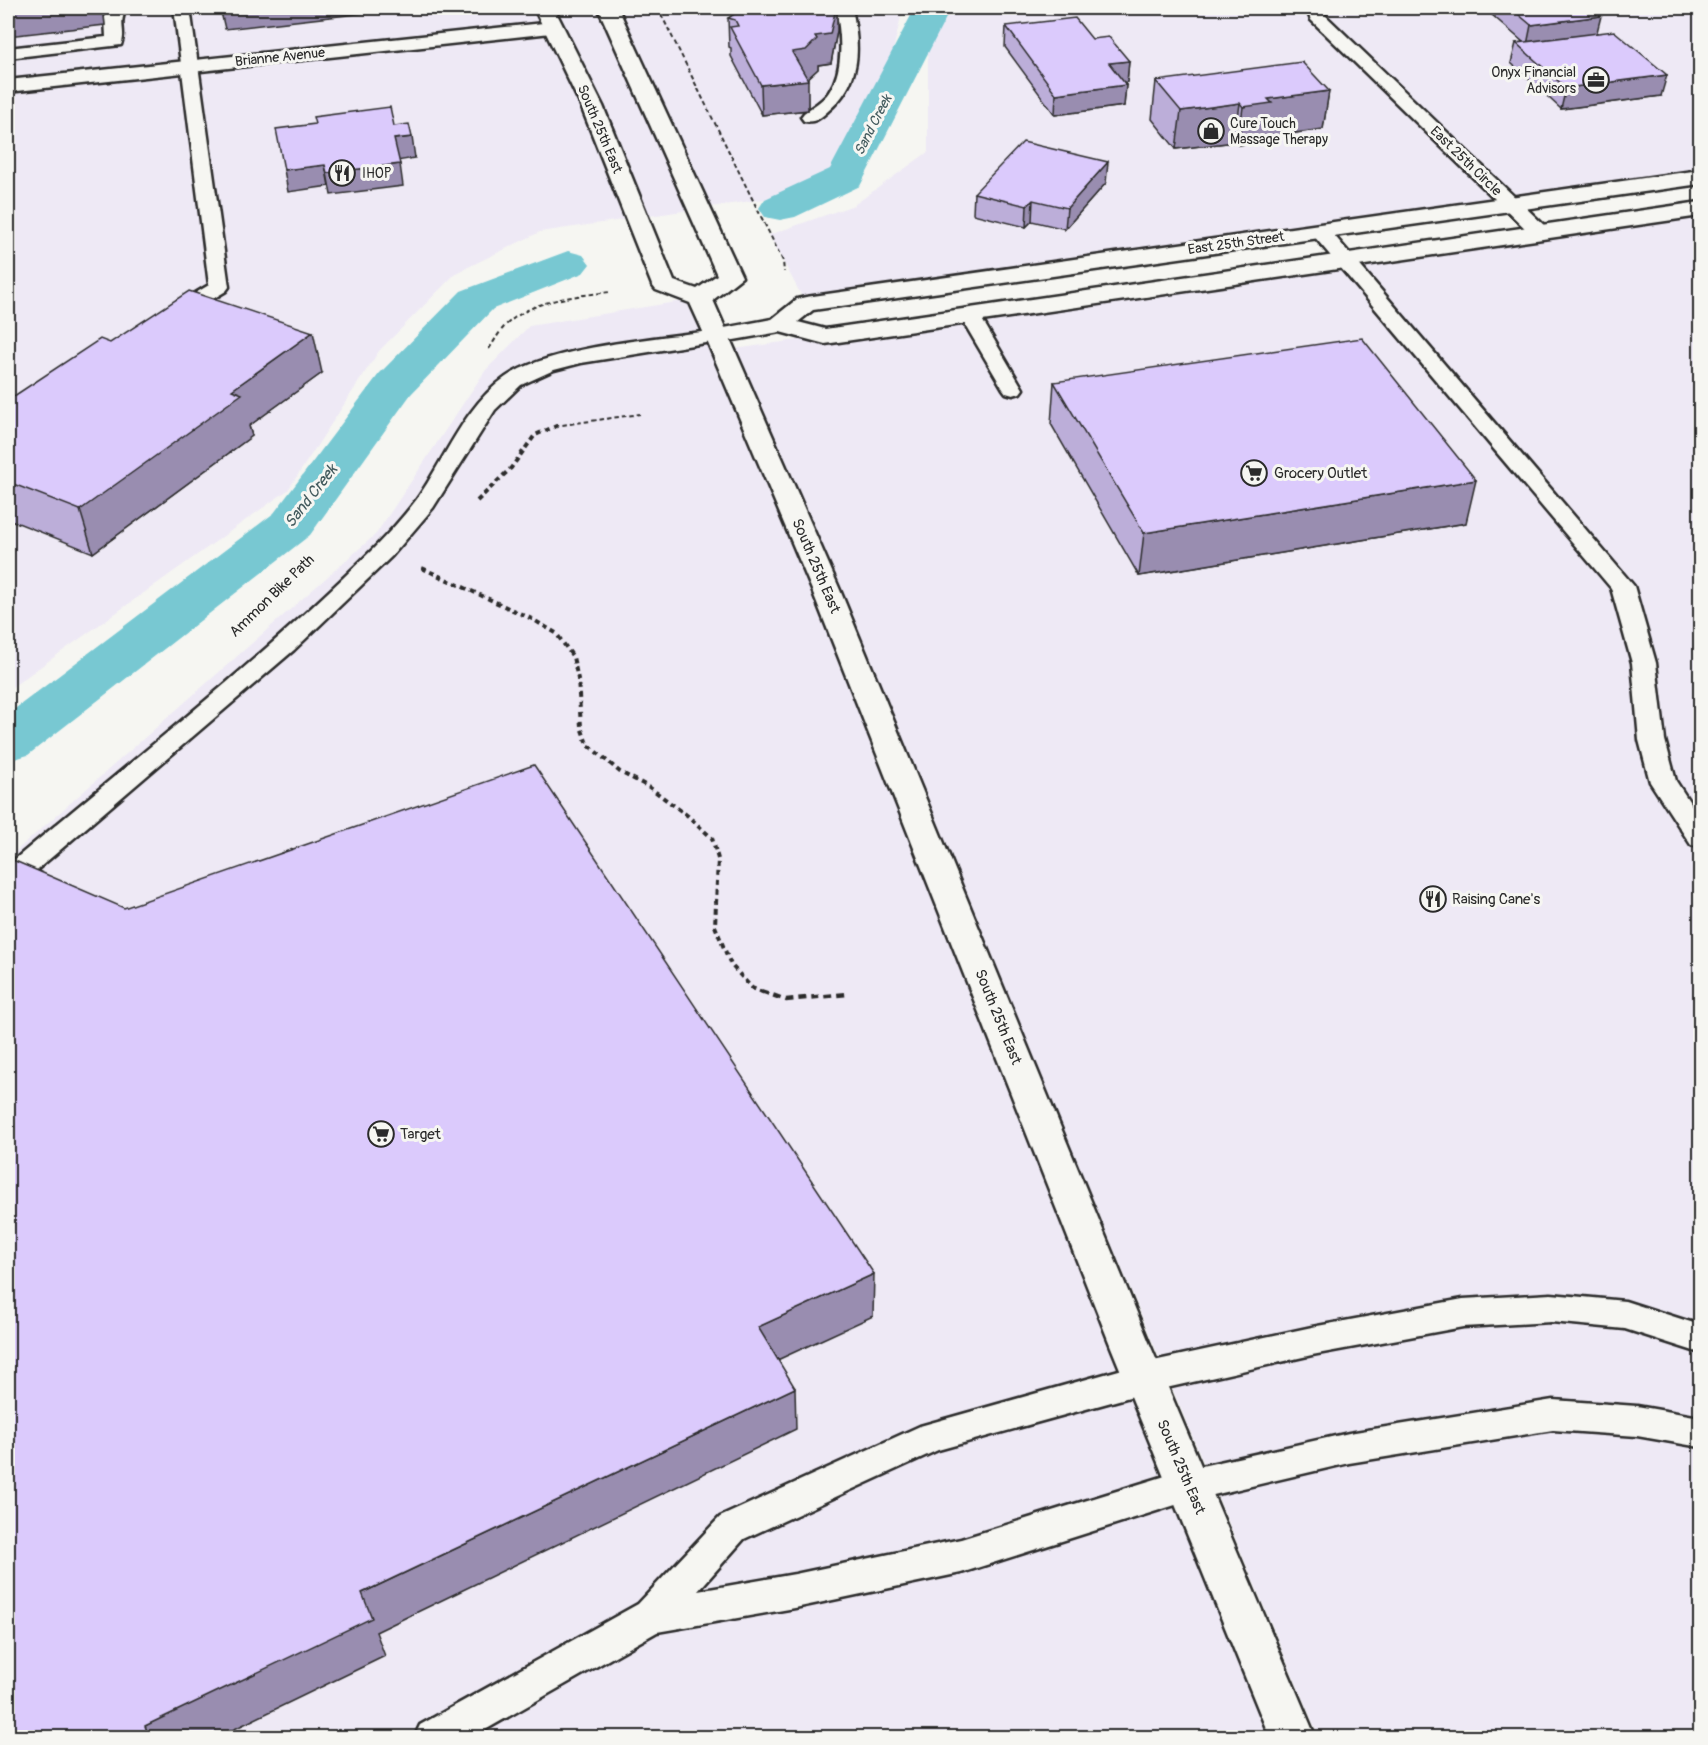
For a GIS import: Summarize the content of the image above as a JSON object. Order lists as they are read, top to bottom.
{
  "streets": {
    "main road": ["Brianne Avenue", "South 25th East", "East 25th Street"],
    "lane": ["East 25th Circle"]
  },
  "crossings": [
    ["Brianne Avenue", "South 25th East"],
    ["South 25th East", "East 25th Street"],
    ["East 25th Circle", "East 25th Street"]
  ],
  "water": ["Sand Creek"],
  "places": {
    "office": ["Onyx Financial Advisors"],
    "shop": ["Cure Touch Massage Therapy"],
    "restaurant": ["IHOP", "Raising Cane's"],
    "supermarket": ["Grocery Outlet", "Target"]
  }
}
